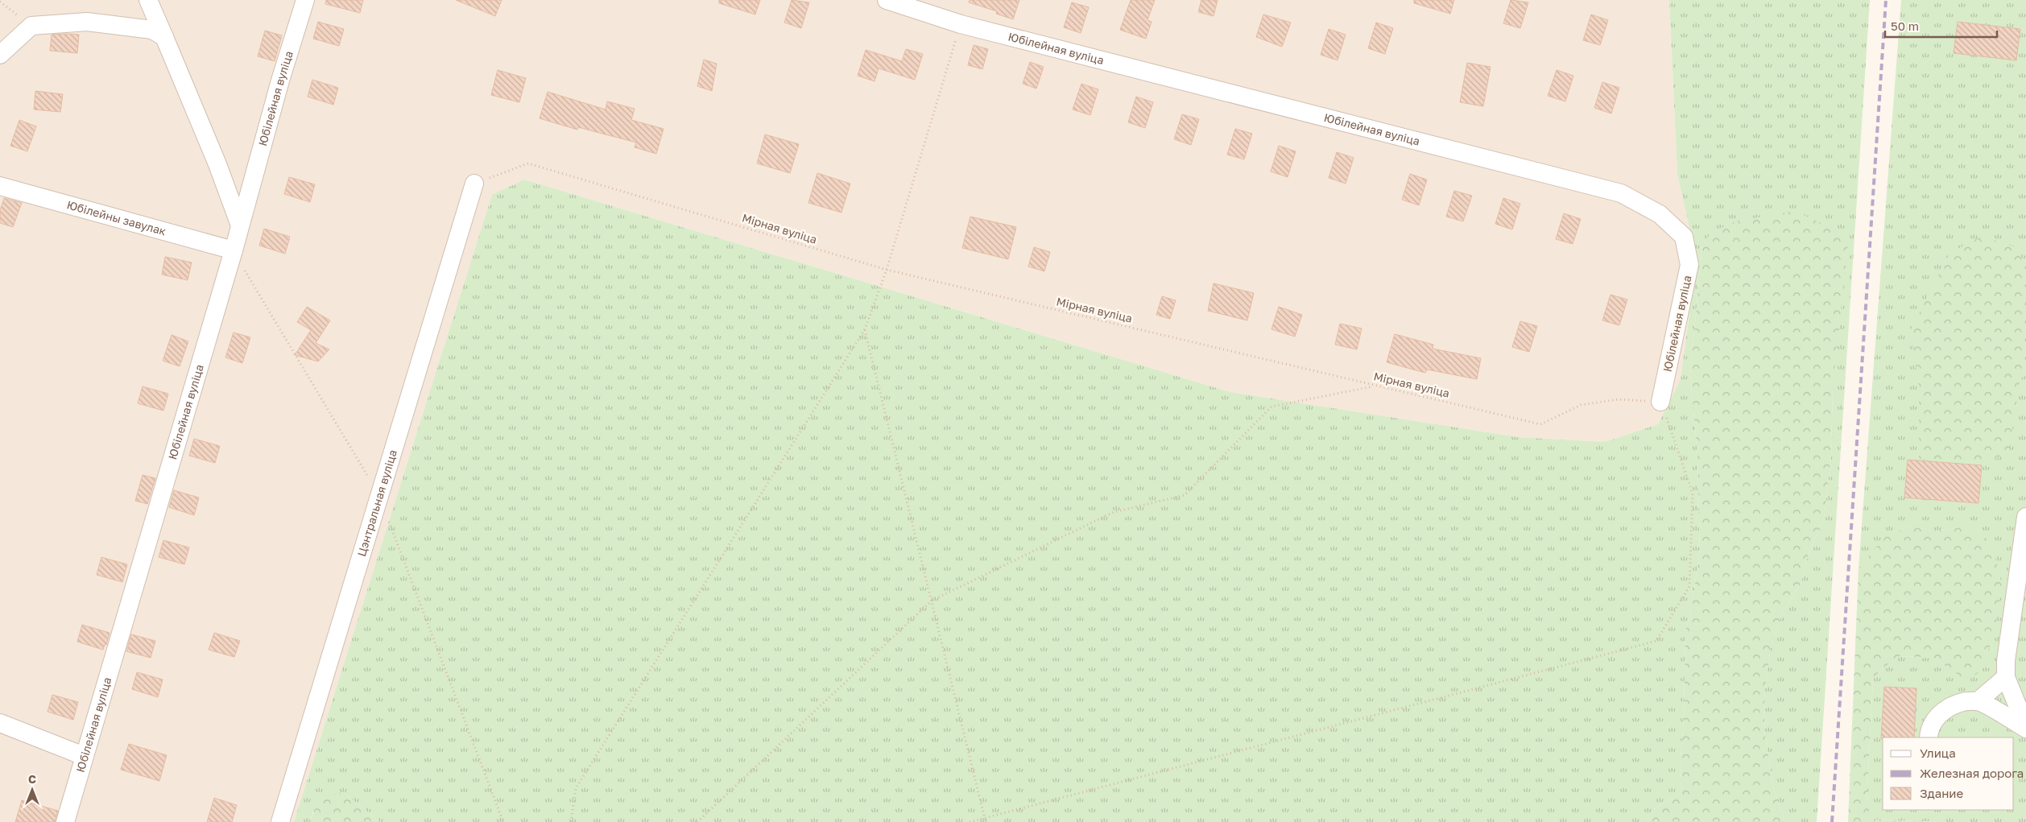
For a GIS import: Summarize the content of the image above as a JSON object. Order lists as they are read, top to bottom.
{
  "streets": {
    "street": ["Юбілейная вуліца", "Юбілейны завулак", "Цэнтральная вуліца"],
    "path": ["Мірная вуліца"]
  },
  "crossings": [
    ["Юбілейная вуліца", "Юбілейны завулак"],
    ["Юбілейная вуліца", "Мірная вуліца"],
    ["Мірная вуліца", "Цэнтральная вуліца"]
  ],
  "legend": ["Улица", "Железная дорога", "Здание"],
  "scale_bar": "50 m",
  "north": "top"
}
